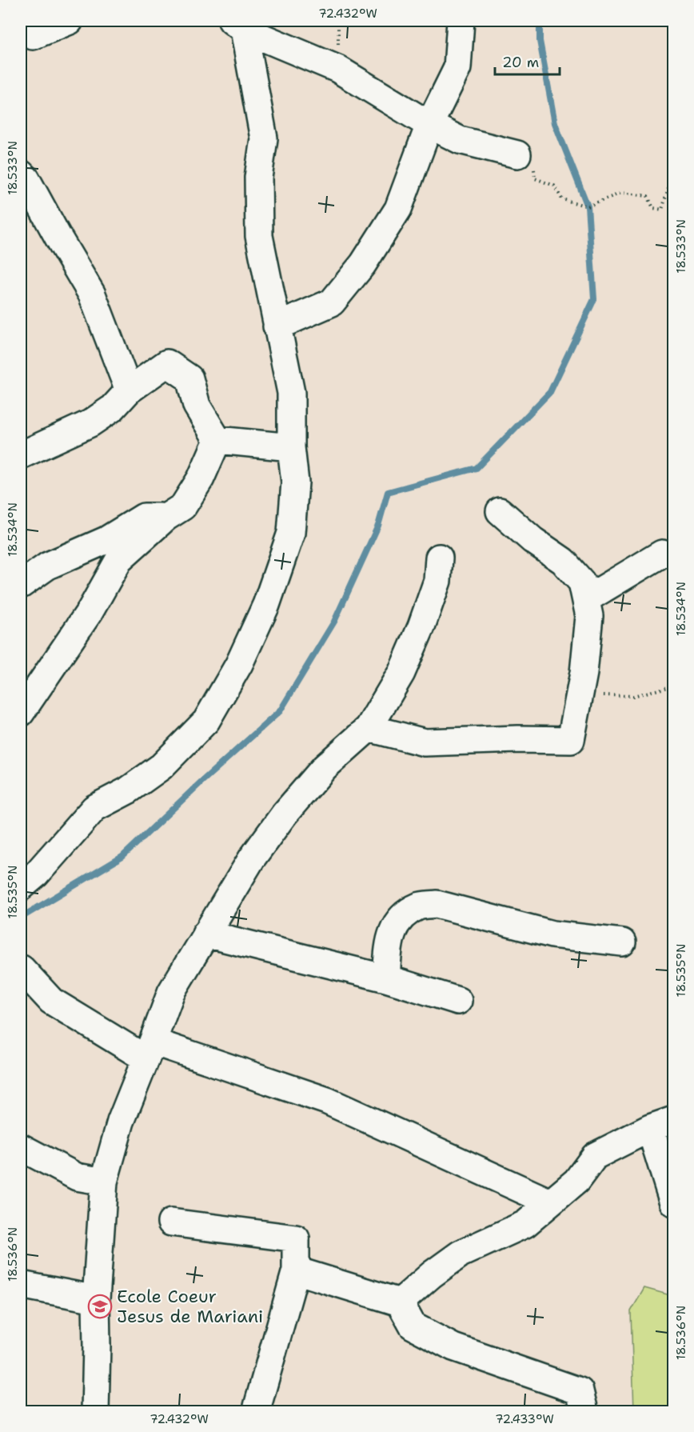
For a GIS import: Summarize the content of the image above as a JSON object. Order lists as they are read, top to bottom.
{
  "places": {
    "school or university": ["Ecole Coeur Jesus de Mariani"]
  },
  "scale_bar": "20 m",
  "coordinates": [
    "72.432°W",
    "18.533°N",
    "18.534°N",
    "18.535°N",
    "18.536°N",
    "72.433°W"
  ]
}
